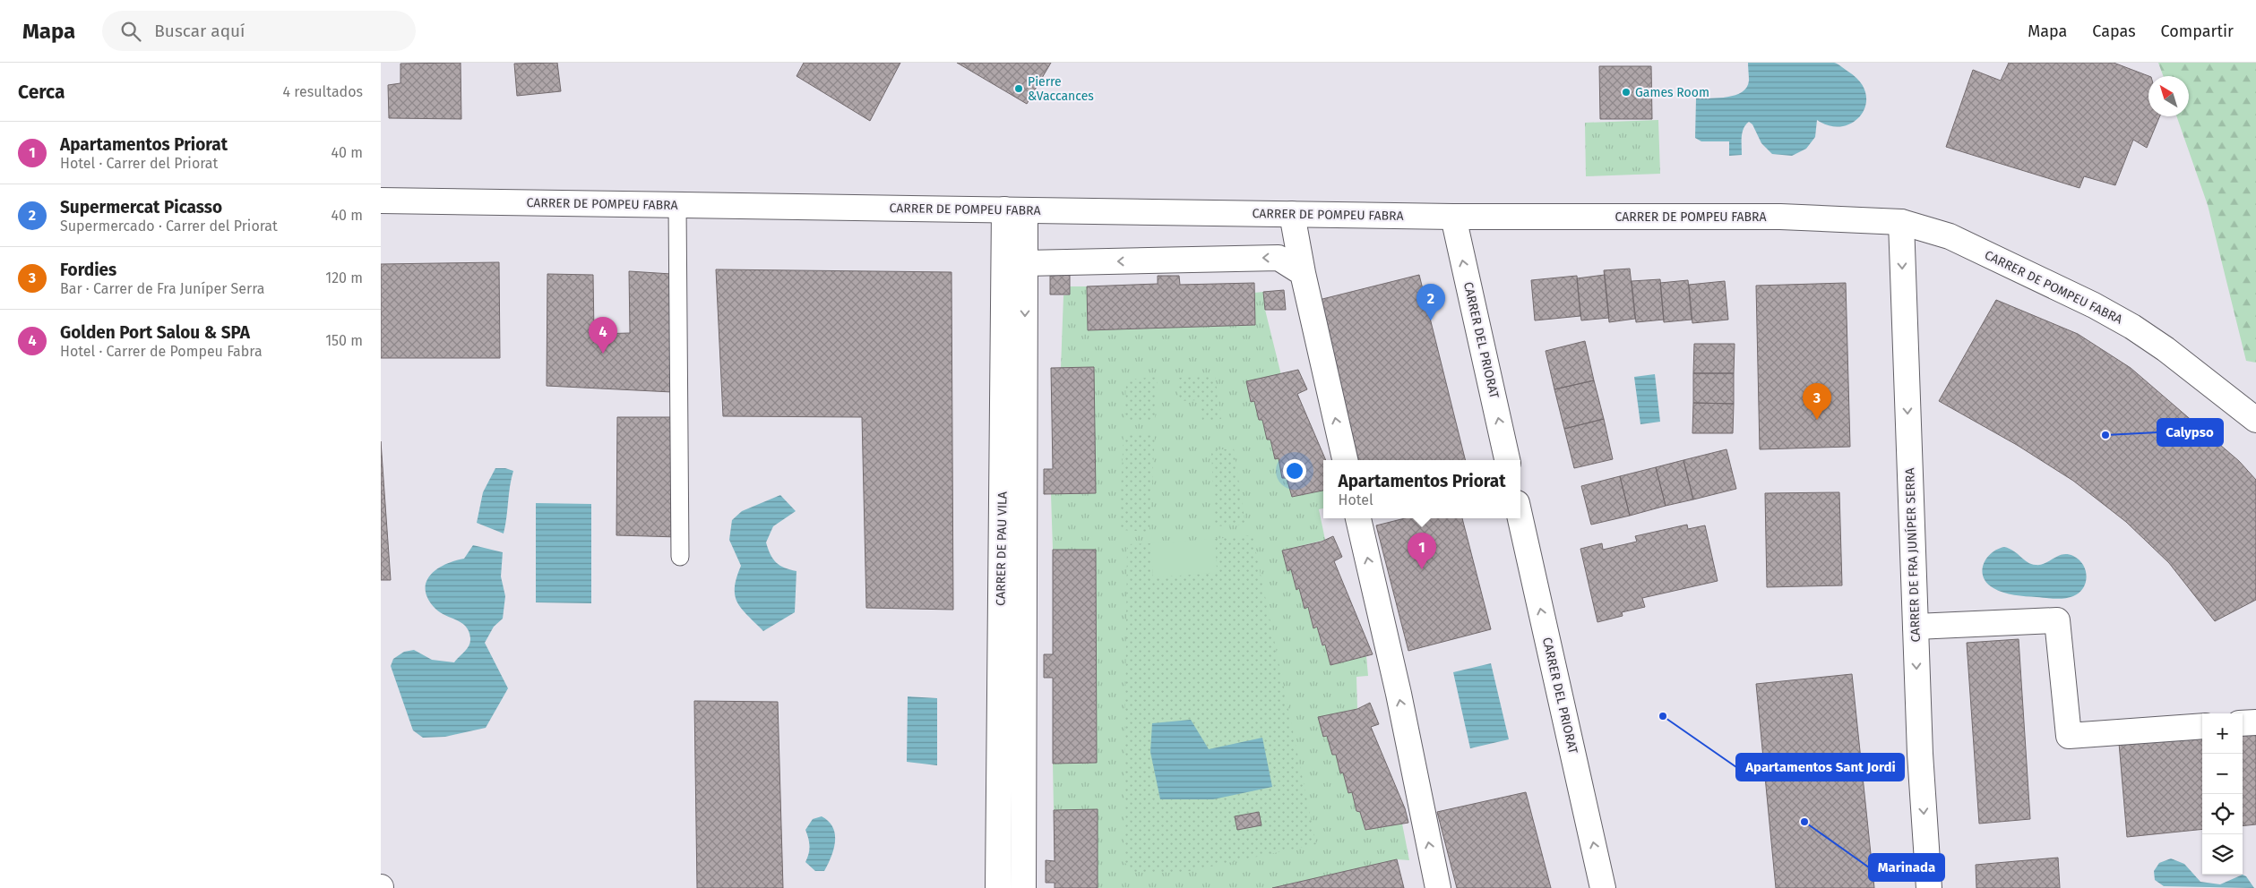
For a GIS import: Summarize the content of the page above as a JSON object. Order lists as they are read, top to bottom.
{
  "streets": {
    "street": [
      "CARRER DE POMPEU FABRA",
      "CARRER DEL PRIORAT",
      "CARRER DE PAU VILA",
      "CARRER DE FRA JUNÍPER SERRA"
    ]
  },
  "crossings": [
    ["CARRER DE POMPEU FABRA", "CARRER DEL PRIORAT"],
    ["CARRER DE POMPEU FABRA", "CARRER DE PAU VILA"],
    ["CARRER DE POMPEU FABRA", "CARRER DE FRA JUNÍPER SERRA"]
  ],
  "one_way": ["CARRER DE FRA JUNÍPER SERRA"],
  "places": [
    "Pierre &Vaccances",
    "Games Room",
    "Calypso",
    "Apartamentos Sant Jordi",
    "Marinada"
  ],
  "north": "top left",
  "page": {
    "header": "Mapa",
    "search": "Buscar aquí",
    "nav": ["Mapa", "Capas", "Compartir"],
    "heading": ["Cerca", "4 resultados"],
    "list": [
      {
        "mark": "1",
        "name": "Apartamentos Priorat",
        "note": "Hotel · Carrer del Priorat",
        "value": "40 m"
      },
      {
        "mark": "2",
        "name": "Supermercat Picasso",
        "note": "Supermercado · Carrer del Priorat",
        "value": "40 m"
      },
      {
        "mark": "3",
        "name": "Fordies",
        "note": "Bar · Carrer de Fra Juníper Serra",
        "value": "120 m"
      },
      {
        "mark": "4",
        "name": "Golden Port Salou & SPA",
        "note": "Hotel · Carrer de Pompeu Fabra",
        "value": "150 m"
      }
    ],
    "pins": [
      "2",
      "4",
      "3",
      "1"
    ],
    "popup": ["Apartamentos Priorat", "Hotel"],
    "map_buttons": ["+", "−"]
  }
}
